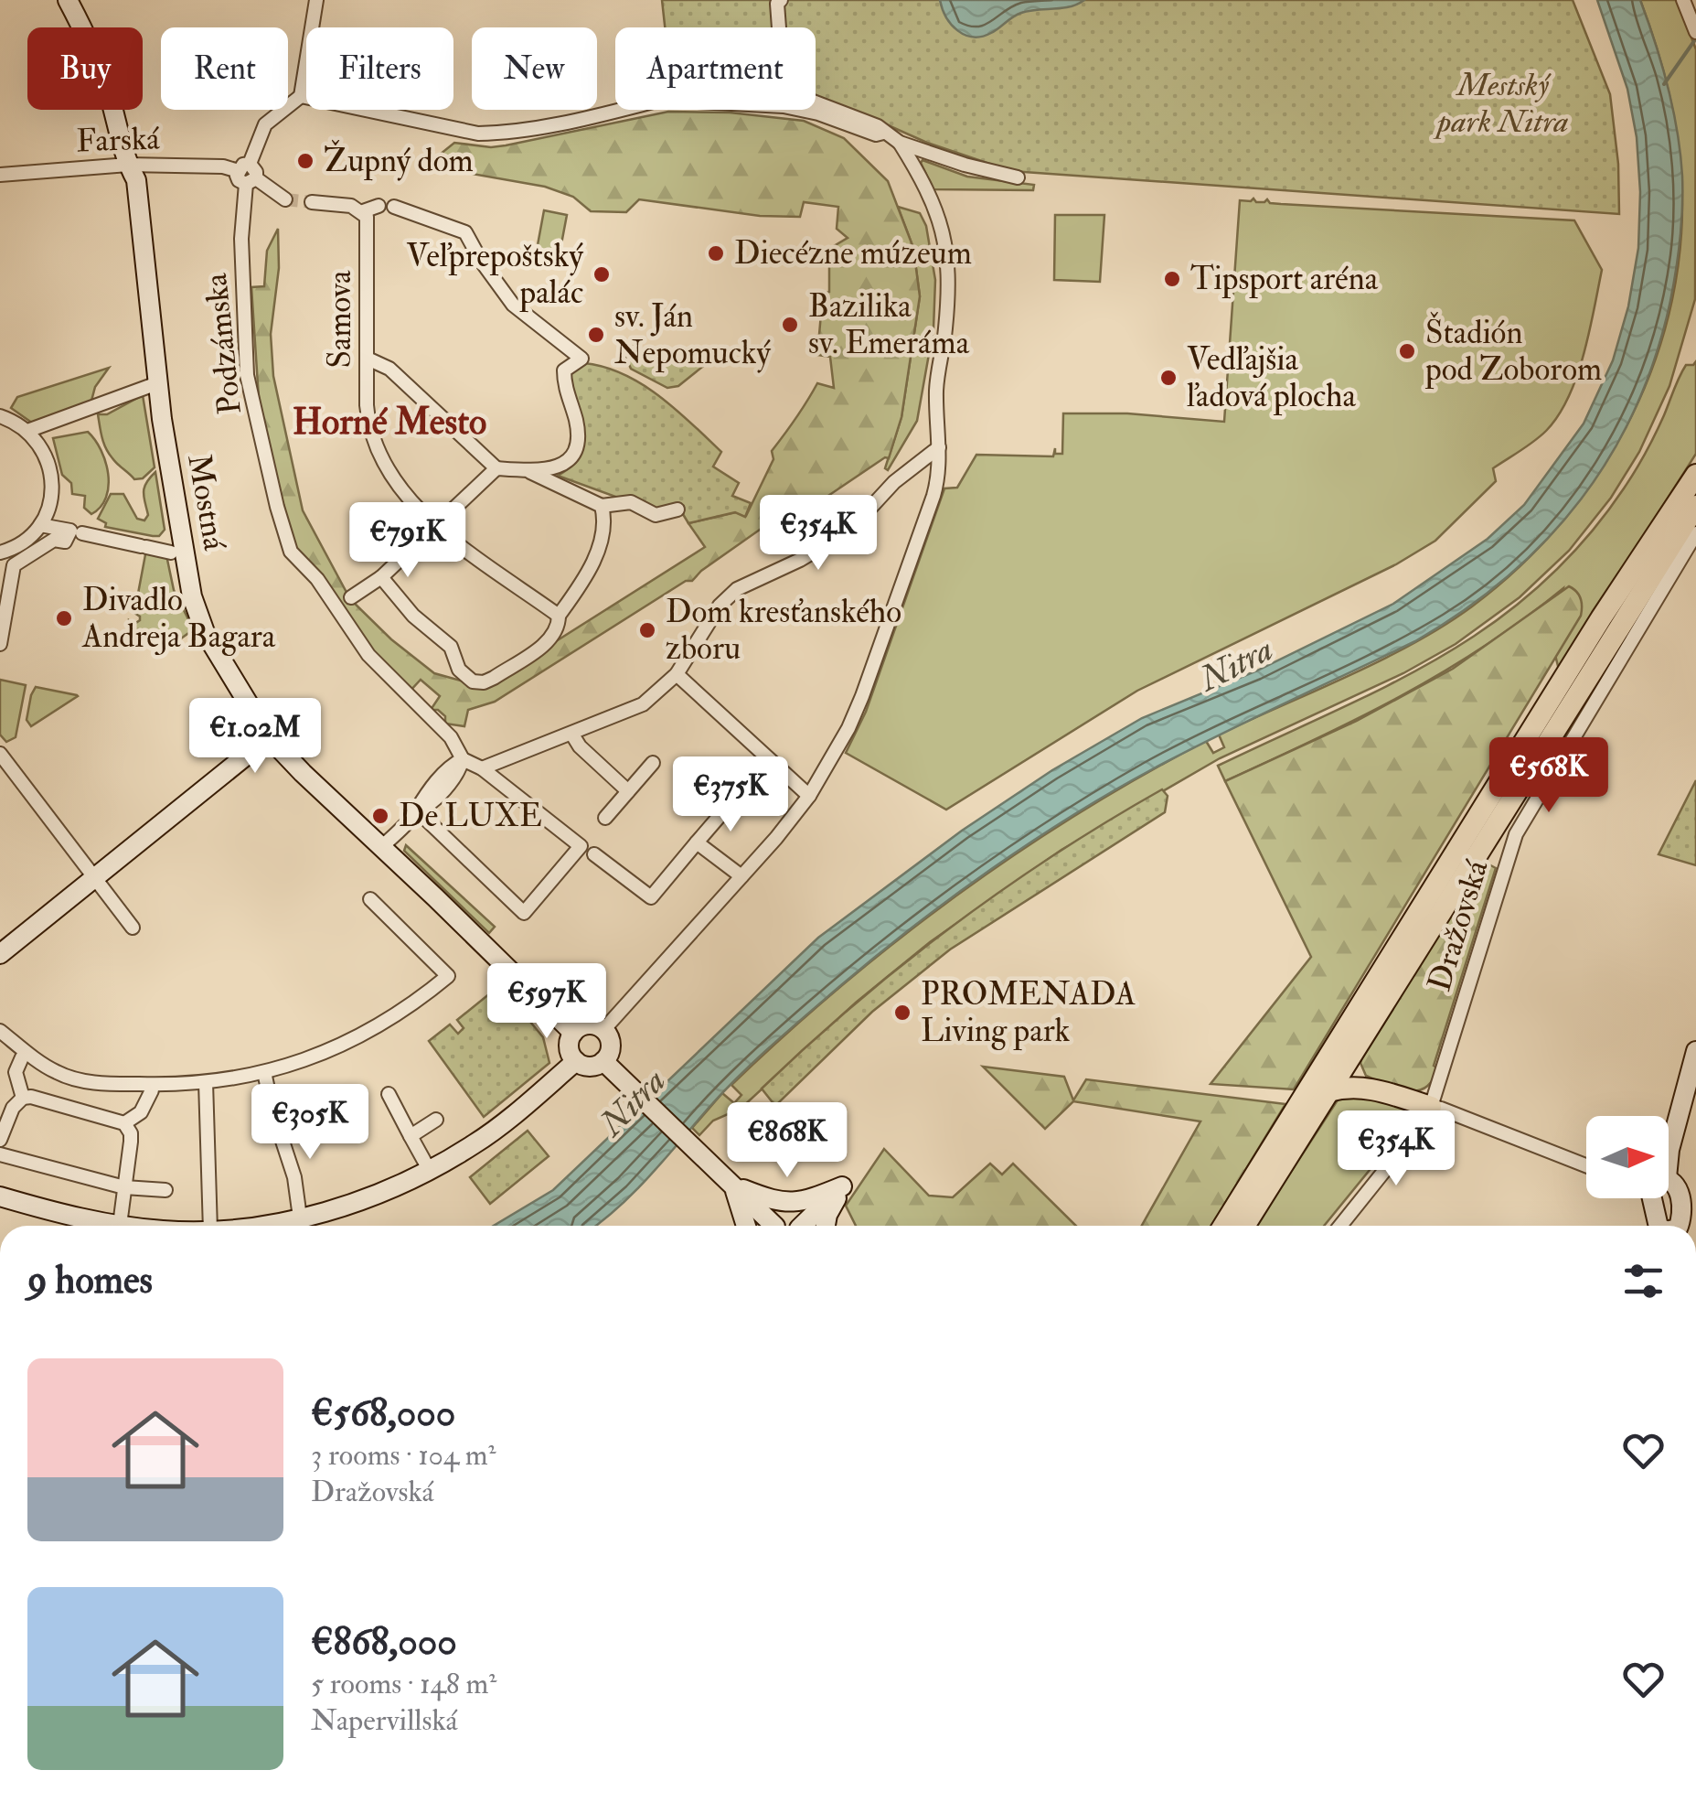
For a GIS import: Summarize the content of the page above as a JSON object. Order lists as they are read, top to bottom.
{
  "streets": {
    "street": [
      "Farská",
      "Samova",
      "Podzámska",
      "Mostná",
      "Dražovská"
    ]
  },
  "crossings": [
    ["Farská", "Mostná"]
  ],
  "districts": ["Horné Mesto"],
  "water": ["Nitra"],
  "parks": ["Mestský park Nitra"],
  "places": [
    "Župný dom",
    "Diecézne múzeum",
    "Veľprepoštský palác",
    "Tipsport aréna",
    "Bazilika sv. Emeráma",
    "sv. Ján Nepomucký",
    "Štadión pod Zoborom",
    "Vedľajšia ľadová plocha",
    "Divadlo Andreja Bagara",
    "Dom kresťanského zboru",
    "De LUXE",
    "PROMENADA Living park"
  ],
  "north": "right",
  "page": {
    "chip": [
      "Buy",
      "Rent",
      "Filters",
      "New",
      "Apartment"
    ],
    "price": [
      "€354K",
      "€791K",
      "€1.02M",
      "€568K",
      "€375K",
      "€597K",
      "€305K",
      "€868K",
      "€354K"
    ],
    "heading": "9 homes",
    "list": [
      {
        "name": "€568,000",
        "note": "3 rooms · 104 m² · Dražovská"
      },
      {
        "name": "€868,000",
        "note": "5 rooms · 148 m² · Napervillská"
      }
    ]
  }
}
